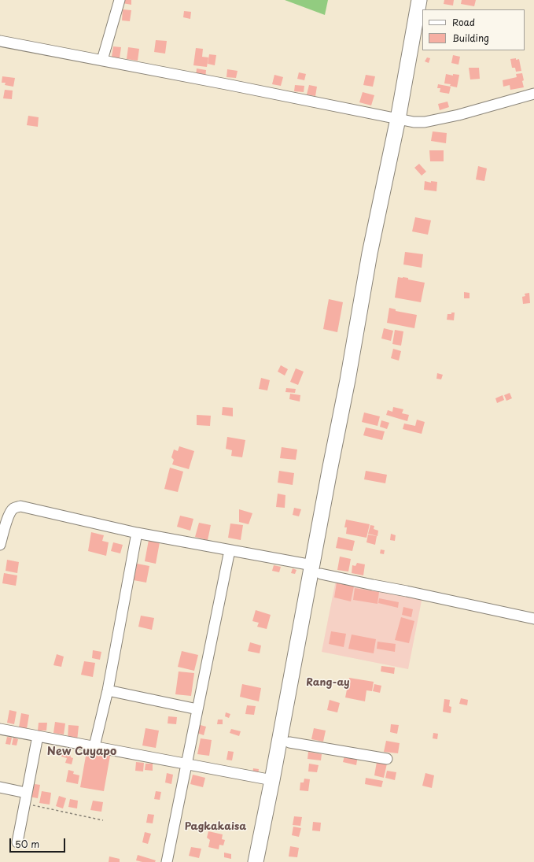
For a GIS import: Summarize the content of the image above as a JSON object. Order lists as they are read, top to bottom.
{
  "districts": ["Rang-ay", "New Cuyapo", "Pagkakaisa"],
  "legend": ["Road", "Building"],
  "scale_bar": "50 m"
}
